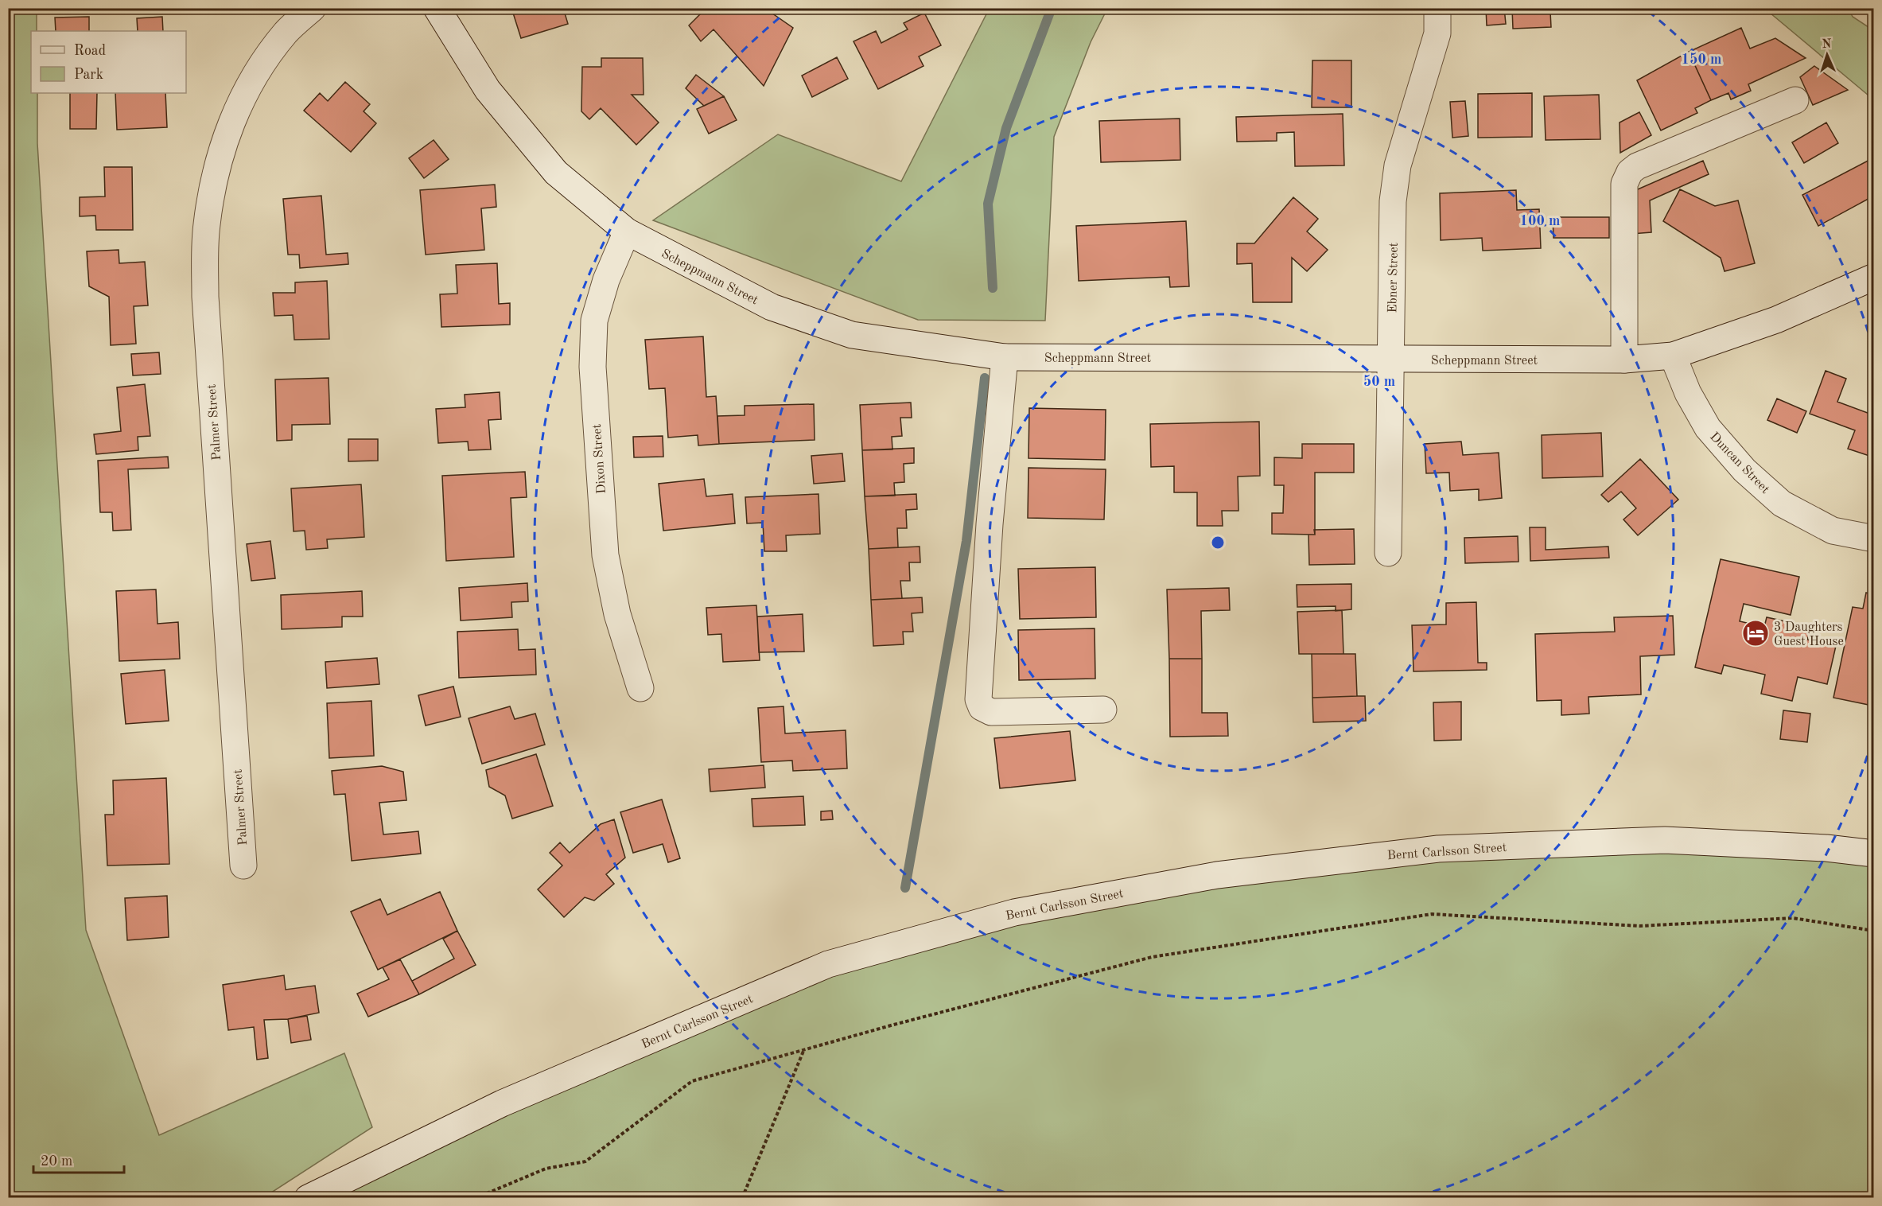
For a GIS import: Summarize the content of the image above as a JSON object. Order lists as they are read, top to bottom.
{
  "streets": {
    "street": [
      "Scheppmann Street",
      "Ebner Street",
      "Palmer Street",
      "Dixon Street",
      "Duncan Street",
      "Bernt Carlsson Street"
    ]
  },
  "crossings": [
    ["Scheppmann Street", "Ebner Street"],
    ["Scheppmann Street", "Dixon Street"],
    ["Scheppmann Street", "Duncan Street"]
  ],
  "places": {
    "hotel": ["3 Daughters Guest House"]
  },
  "legend": ["Road", "Park"],
  "scale_bar": "20 m",
  "north": "top",
  "rings": ["150 m", "100 m", "50 m"]
}
